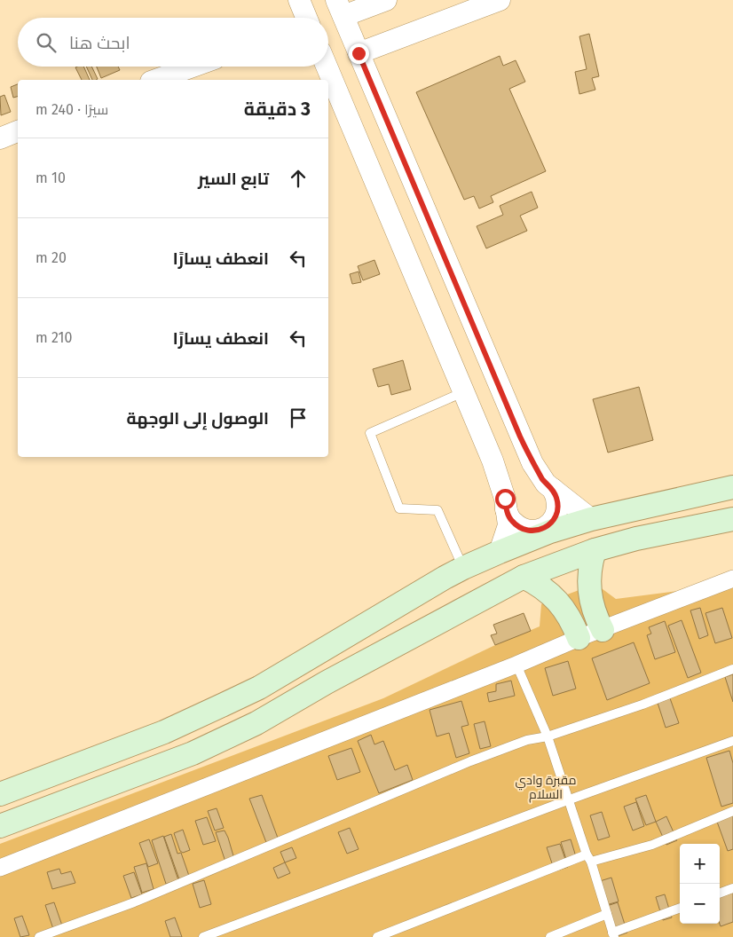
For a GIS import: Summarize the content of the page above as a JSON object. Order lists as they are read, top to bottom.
{
  "parks": ["مقبرة وادي السلام"],
  "page": {
    "search": "ابحث هنا",
    "heading": ["3 دقيقة", "سيرًا · 240 m"],
    "list": [
      ["تابع السير", "10 m"],
      ["انعطف يسارًا", "20 m"],
      ["انعطف يسارًا", "210 m"],
      "الوصول إلى الوجهة"
    ],
    "map_buttons": ["+", "−"]
  }
}
